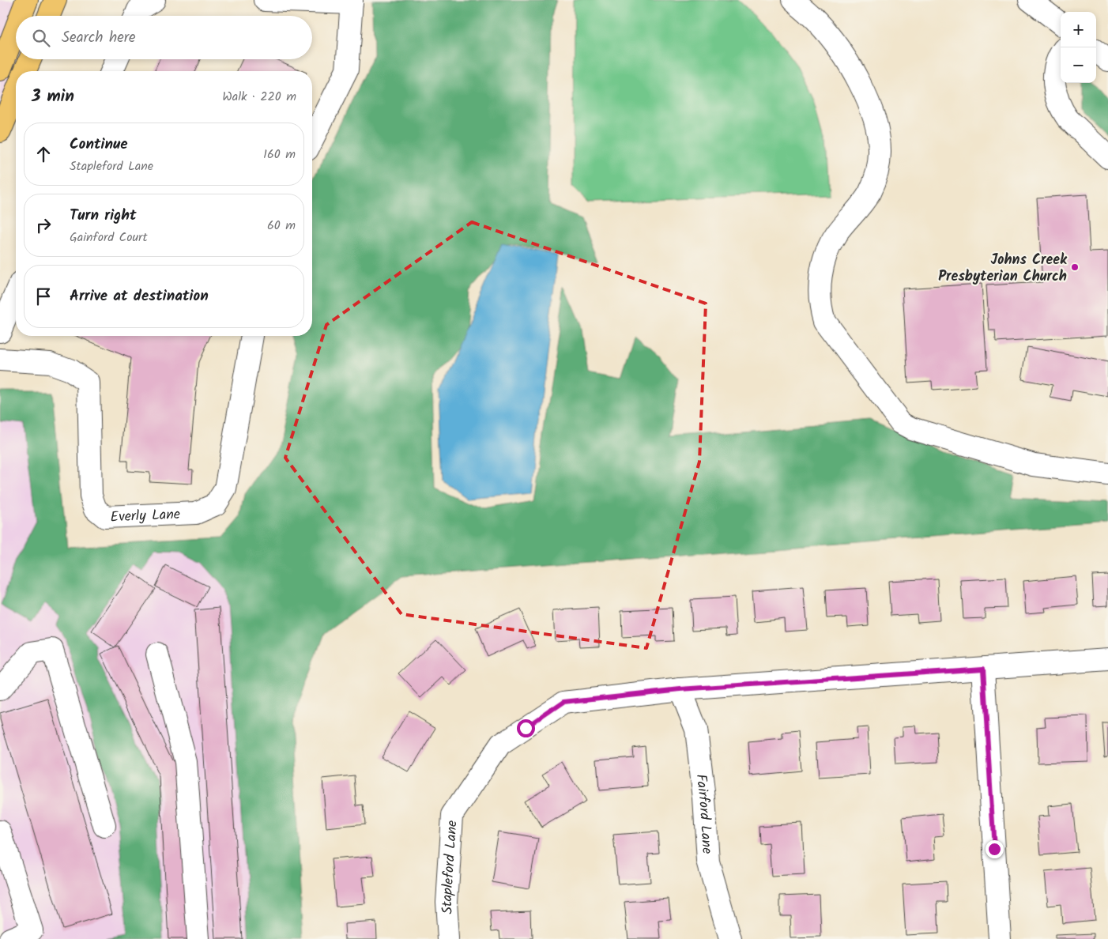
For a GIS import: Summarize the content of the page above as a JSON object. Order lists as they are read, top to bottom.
{
  "streets": {
    "street": ["Everly Lane", "Fairford Lane", "Stapleford Lane"]
  },
  "crossings": [
    ["Fairford Lane", "Stapleford Lane"]
  ],
  "places": ["Johns Creek Presbyterian Church"],
  "page": {
    "map_buttons": ["+", "−"],
    "search": "Search here",
    "heading": ["3 min", "Walk · 220 m"],
    "list": [
      ["Continue", "Stapleford Lane", "160 m"],
      ["Turn right", "Gainford Court", "60 m"],
      "Arrive at destination"
    ]
  }
}
